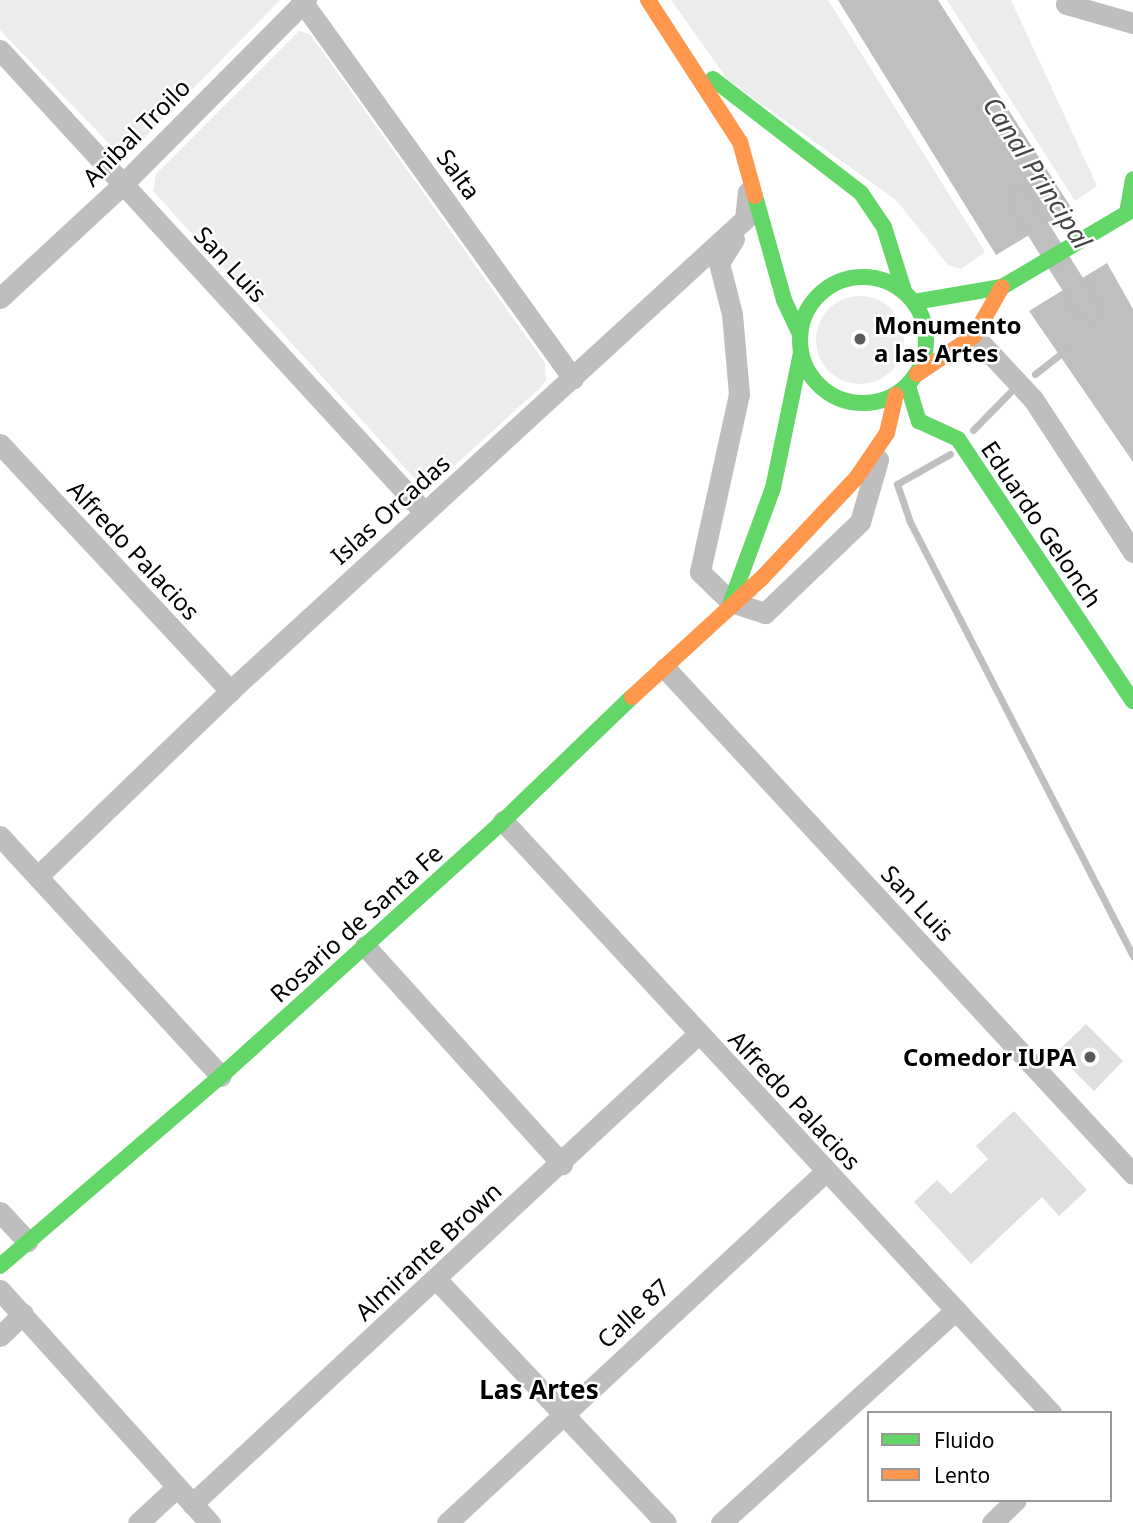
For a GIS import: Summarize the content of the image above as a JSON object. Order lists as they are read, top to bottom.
{
  "streets": {
    "main road": ["Eduardo Gelonch", "Rosario de Santa Fe"],
    "street": [
      "Anibal Troilo",
      "Salta",
      "San Luis",
      "Islas Orcadas",
      "Alfredo Palacios",
      "Almirante Brown",
      "Calle 87"
    ]
  },
  "crossings": [
    ["Anibal Troilo", "Salta"],
    ["Anibal Troilo", "San Luis"],
    ["Salta", "Islas Orcadas"],
    ["San Luis", "Islas Orcadas"],
    ["San Luis", "Rosario de Santa Fe"],
    ["Islas Orcadas", "Alfredo Palacios"],
    ["Eduardo Gelonch", "Rosario de Santa Fe"],
    ["Alfredo Palacios", "Rosario de Santa Fe"],
    ["Alfredo Palacios", "Almirante Brown"],
    ["Alfredo Palacios", "Calle 87"]
  ],
  "districts": ["Las Artes"],
  "water": ["Canal Principal"],
  "places": ["Monumento a las Artes", "Comedor IUPA"],
  "legend": ["Fluido", "Lento"]
}
